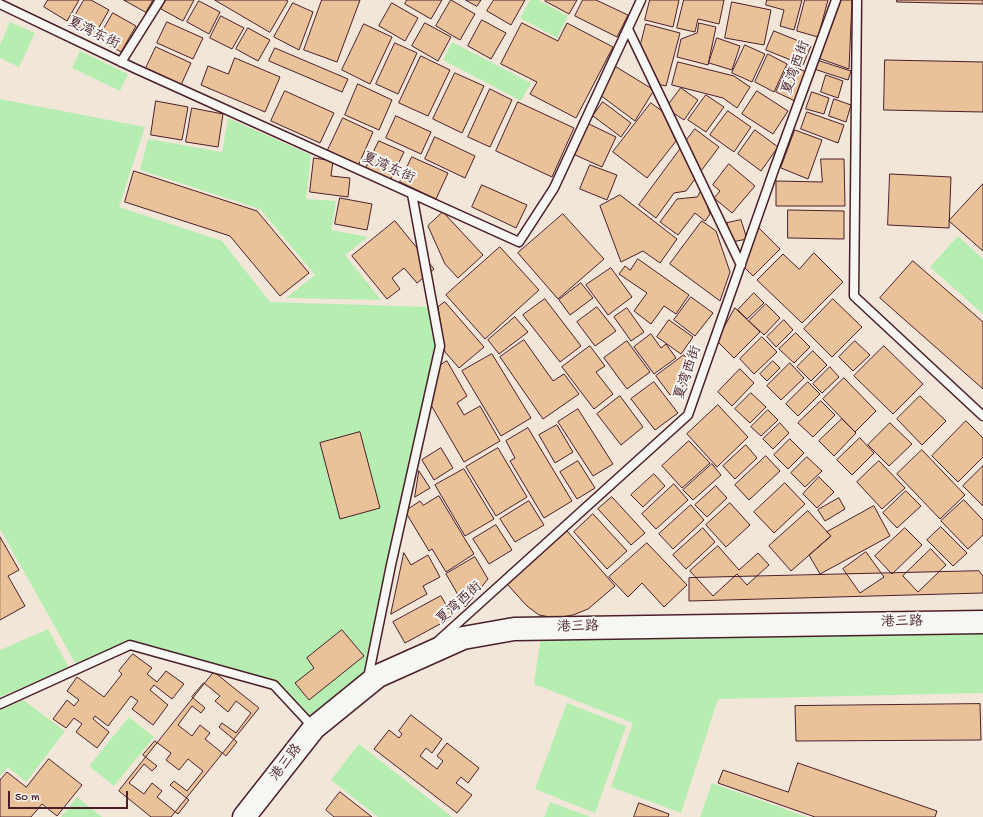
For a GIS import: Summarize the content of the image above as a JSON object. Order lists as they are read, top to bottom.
{
  "streets": {
    "main road": ["港三路"],
    "lane": ["夏湾东街", "夏湾西街"]
  },
  "crossings": [
    ["夏湾西街", "港三路"]
  ],
  "scale_bar": "50 m"
}
